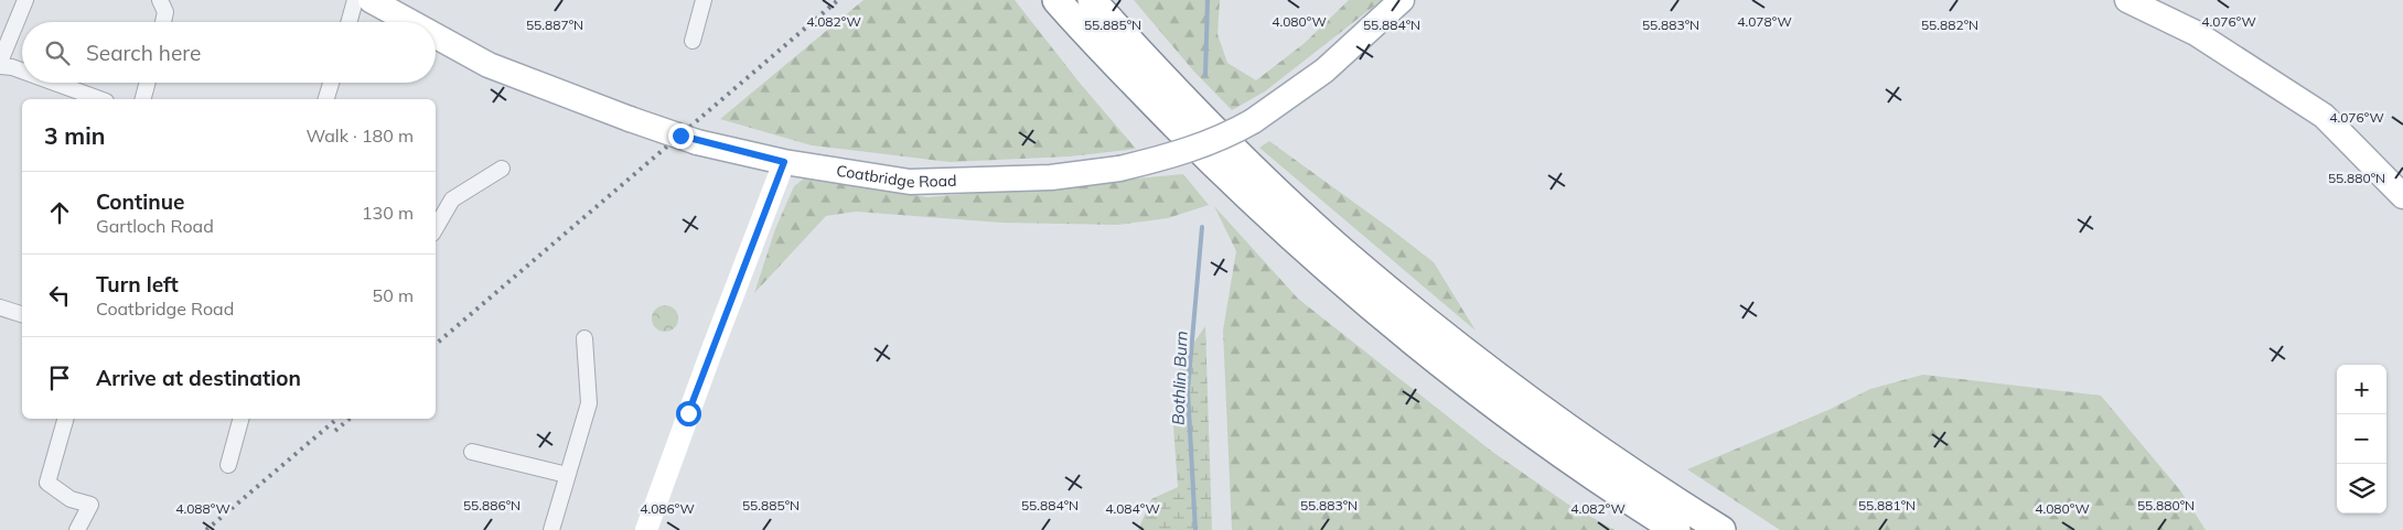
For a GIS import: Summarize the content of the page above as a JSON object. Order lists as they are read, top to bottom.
{
  "streets": {
    "main road": ["Coatbridge Road"]
  },
  "water": ["Bothlin Burn"],
  "page": {
    "search": "Search here",
    "heading": ["3 min", "Walk · 180 m"],
    "list": [
      ["Continue", "Gartloch Road", "130 m"],
      ["Turn left", "Coatbridge Road", "50 m"],
      "Arrive at destination"
    ],
    "map_buttons": ["+", "−"]
  },
  "coordinates": [
    "4.082°W",
    "4.080°W",
    "4.078°W",
    "4.076°W",
    "55.882°N",
    "55.887°N",
    "55.885°N",
    "55.884°N",
    "55.883°N",
    "55.880°N",
    "55.886°N",
    "55.881°N",
    "4.088°W",
    "4.086°W",
    "4.084°W"
  ]
}
